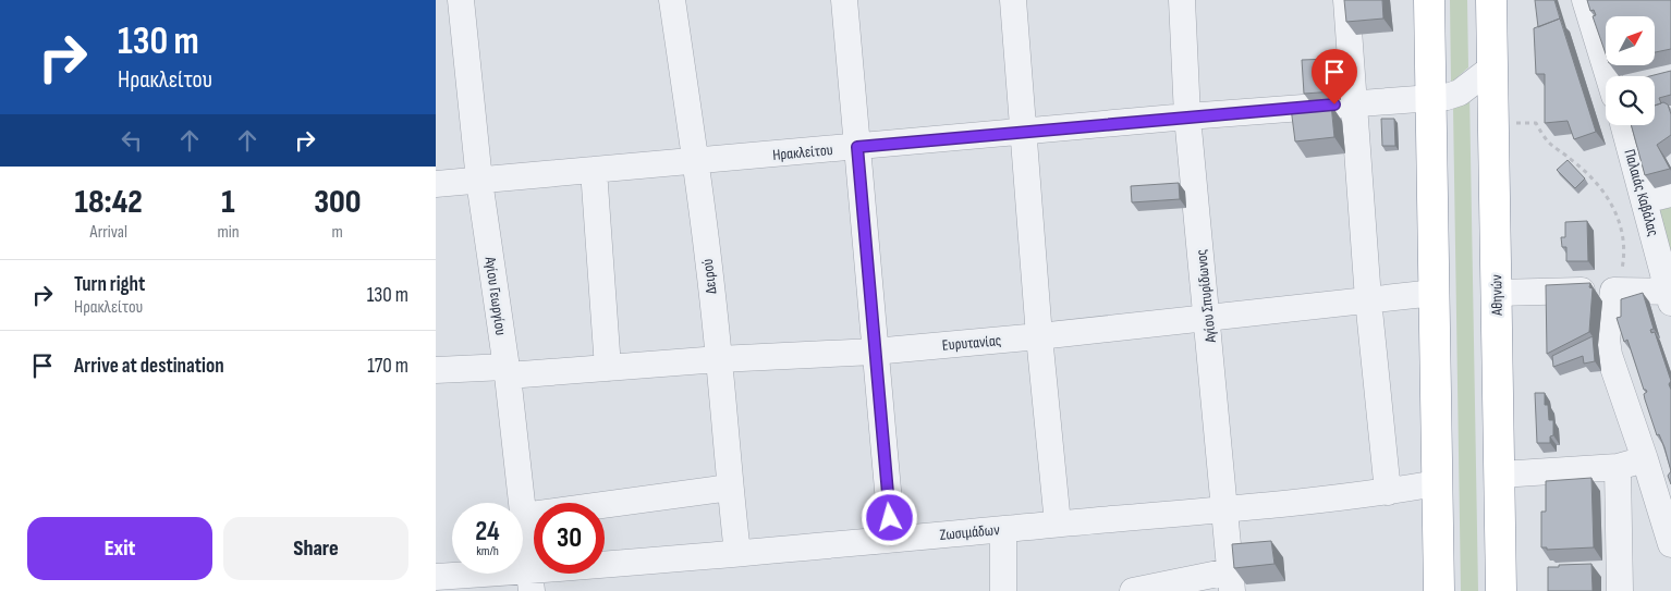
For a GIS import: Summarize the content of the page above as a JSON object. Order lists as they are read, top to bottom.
{
  "streets": {
    "highway": ["Αθηνών"],
    "street": [
      "Ηρακλείτου",
      "Παλαιάς Καβάλας",
      "Δειρού",
      "Αγίου Γεωργίου",
      "Αγίου Σπυρίδωνος",
      "Ευρυτανίας",
      "Ζωσιμάδων"
    ]
  },
  "crossings": [
    ["Ηρακλείτου", "Δειρού"],
    ["Ηρακλείτου", "Αθηνών"],
    ["Ηρακλείτου", "Αγίου Γεωργίου"],
    ["Ηρακλείτου", "Αγίου Σπυρίδωνος"],
    ["Δειρού", "Ευρυτανίας"],
    ["Δειρού", "Ζωσιμάδων"],
    ["Αγίου Γεωργίου", "Ευρυτανίας"],
    ["Αγίου Γεωργίου", "Ζωσιμάδων"],
    ["Αγίου Σπυρίδωνος", "Ευρυτανίας"],
    ["Αγίου Σπυρίδωνος", "Ζωσιμάδων"]
  ],
  "north": "top right",
  "page": {
    "turn": ["130 m", "Ηρακλείτου"],
    "eta": [
      "18:42",
      "Arrival",
      "1",
      "min",
      "300",
      "m"
    ],
    "list": [
      {
        "name": "Turn right",
        "note": "Ηρακλείτου",
        "value": "130 m"
      },
      {
        "name": "Arrive at destination",
        "value": "170 m"
      }
    ],
    "speed": "24 km/h",
    "limit": "30",
    "buttons": ["Exit", "Share"]
  }
}
